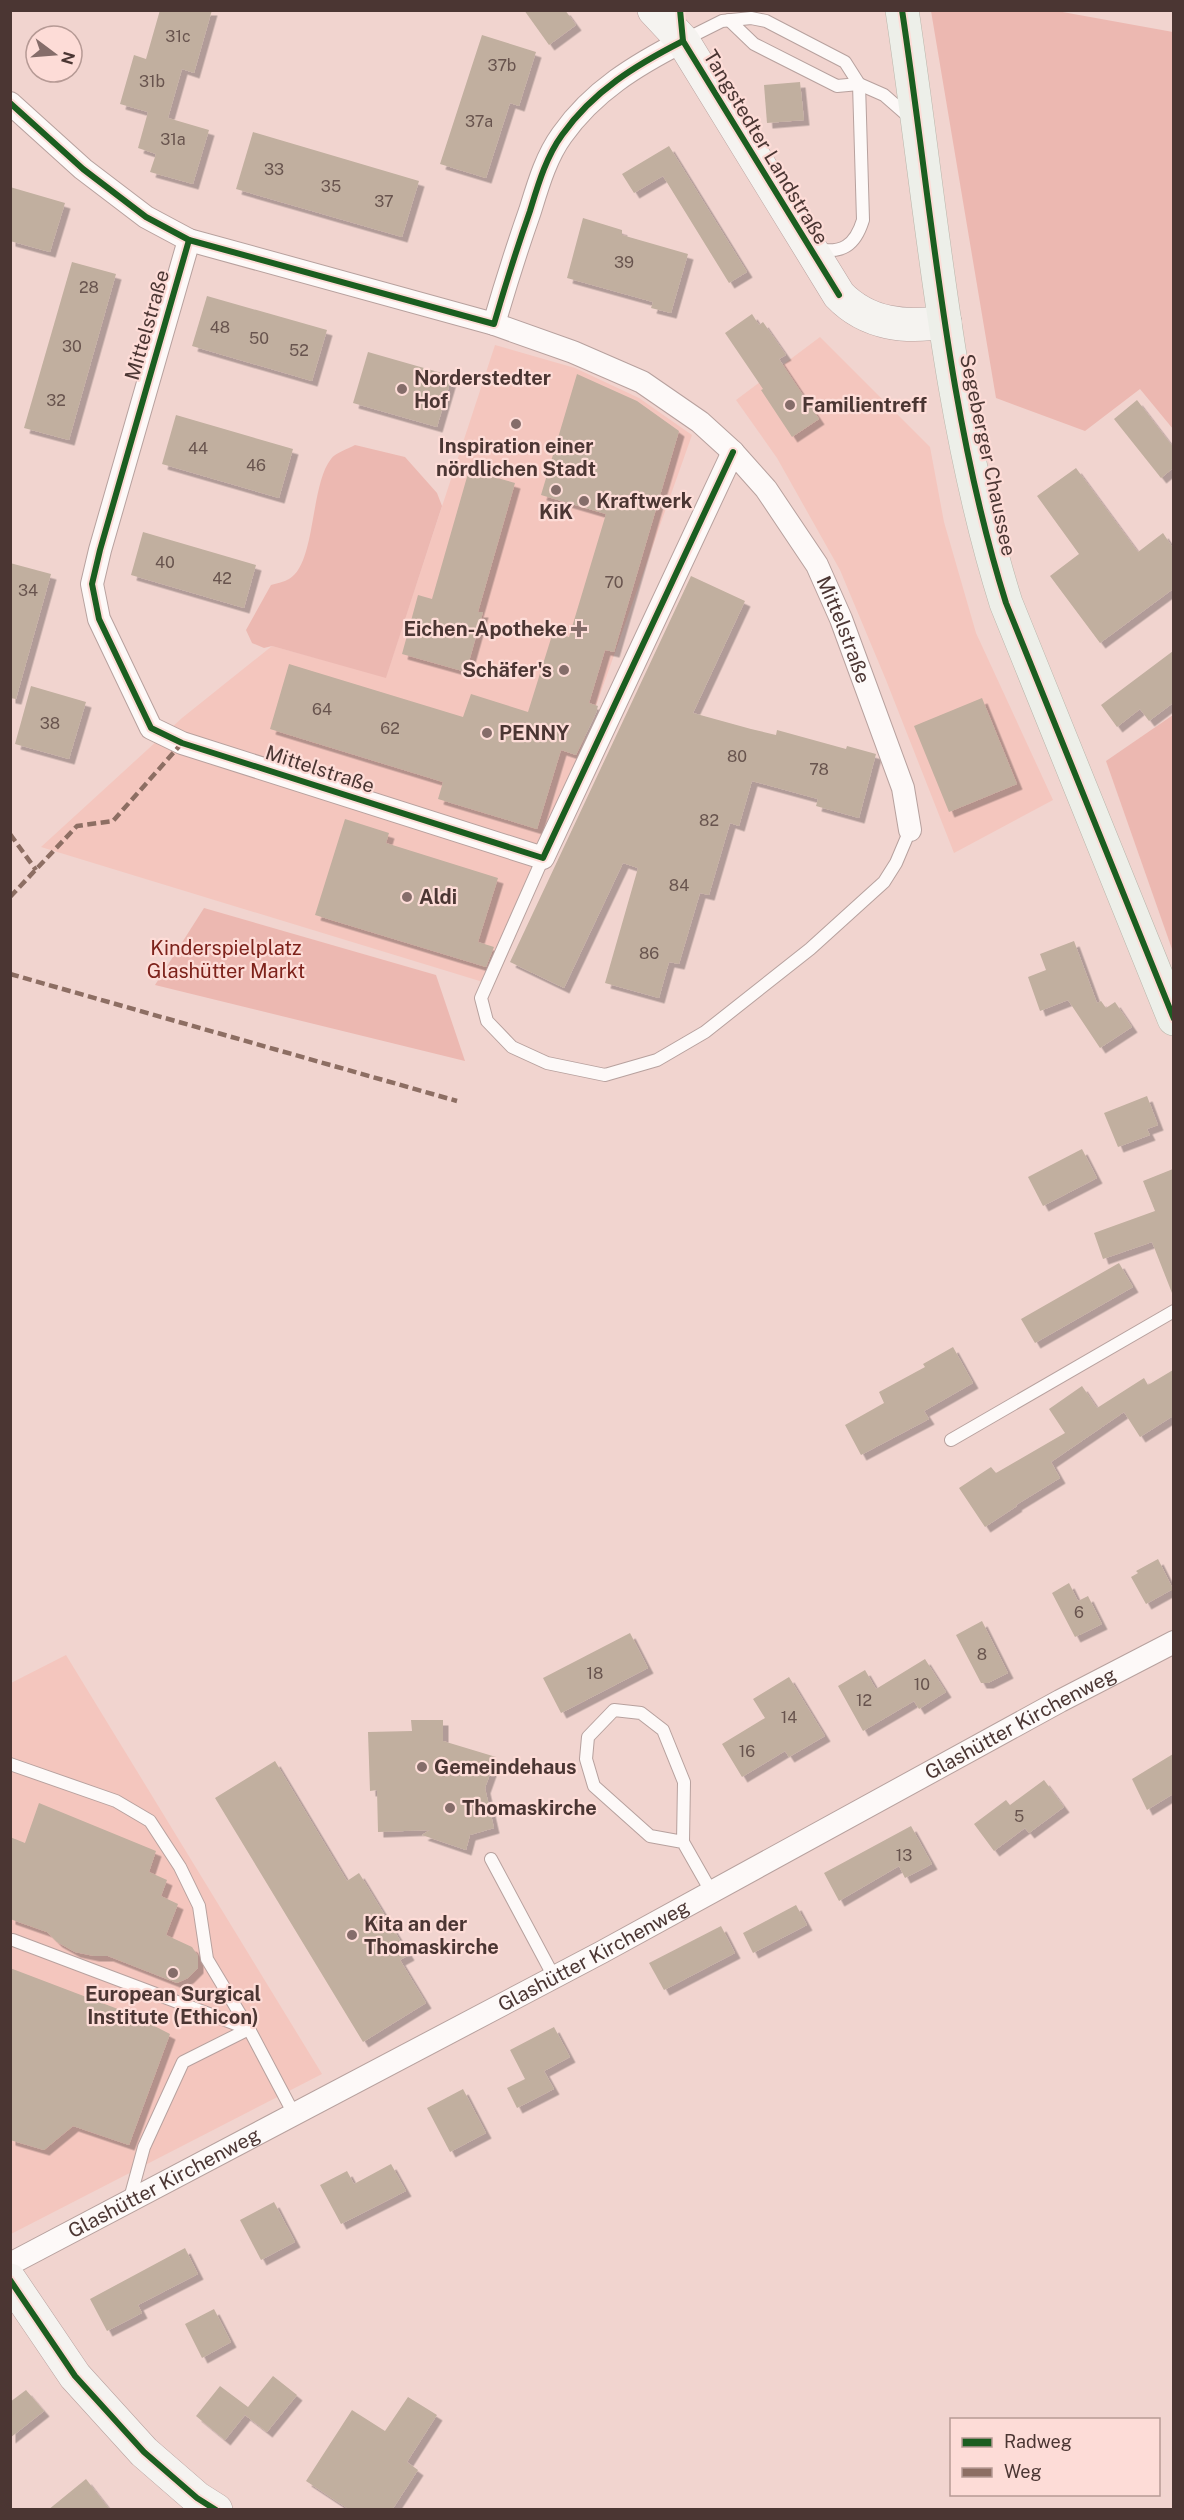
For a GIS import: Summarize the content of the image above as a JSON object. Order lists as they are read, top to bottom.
{
  "streets": {
    "main road": ["Segeberger Chaussee"],
    "street": ["Tangstedter Landstraße", "Mittelstraße", "Glashütter Kirchenweg"]
  },
  "crossings": [
    ["Tangstedter Landstraße", "Segeberger Chaussee"]
  ],
  "parks": ["Kinderspielplatz Glashütter Markt"],
  "places": {
    "other": [
      "Norderstedter Hof",
      "Familientreff",
      "Inspiration einer nördlichen Stadt",
      "KiK",
      "Kraftwerk",
      "Schäfer's",
      "PENNY",
      "Aldi",
      "Gemeindehaus",
      "Thomaskirche",
      "Kita an der Thomaskirche",
      "European Surgical Institute (Ethicon)"
    ],
    "health": ["Eichen-Apotheke"]
  },
  "house_numbers": [
    "31c",
    "37b",
    "31b",
    "37a",
    "31a",
    "33",
    "35",
    "37",
    "39",
    "28",
    "48",
    "50",
    "30",
    "52",
    "32",
    "44",
    "46",
    "40",
    "42",
    "70",
    "34",
    "64",
    "38",
    "62",
    "80",
    "78",
    "82",
    "84",
    "86",
    "6",
    "8",
    "18",
    "10",
    "12",
    "14",
    "16",
    "5",
    "13"
  ],
  "legend": ["Radweg", "Weg"],
  "north": "right"
}
